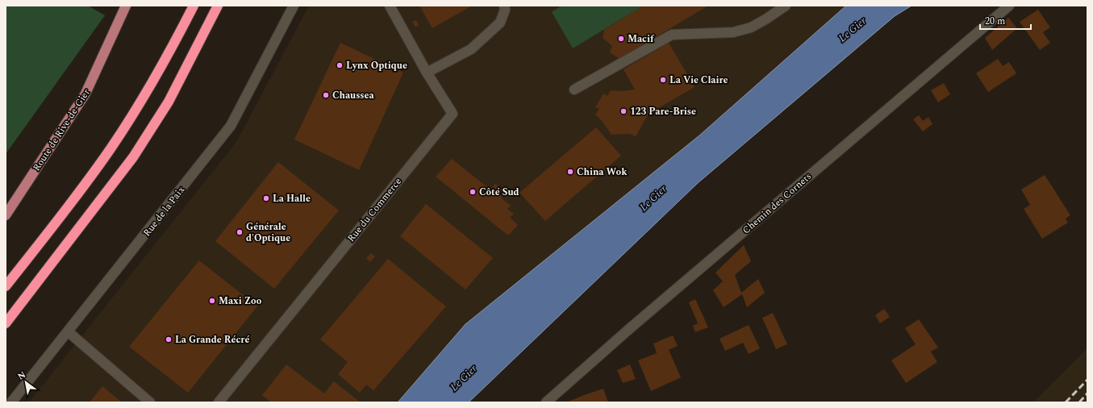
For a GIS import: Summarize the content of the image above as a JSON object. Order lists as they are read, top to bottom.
{
  "streets": {
    "main road": ["Route de Rive-de-Gier"],
    "street": ["Chemin des Cornets", "Rue du Commerce", "Rue de la Paix"]
  },
  "water": ["Le Gier"],
  "places": [
    "Macif",
    "Lynx Optique",
    "La Vie Claire",
    "Chaussea",
    "123 Pare-Brise",
    "China Wok",
    "Côté Sud",
    "La Halle",
    "Générale d'Optique",
    "Maxi Zoo",
    "La Grande Récré"
  ],
  "scale_bar": "20 m",
  "north": "top left"
}
